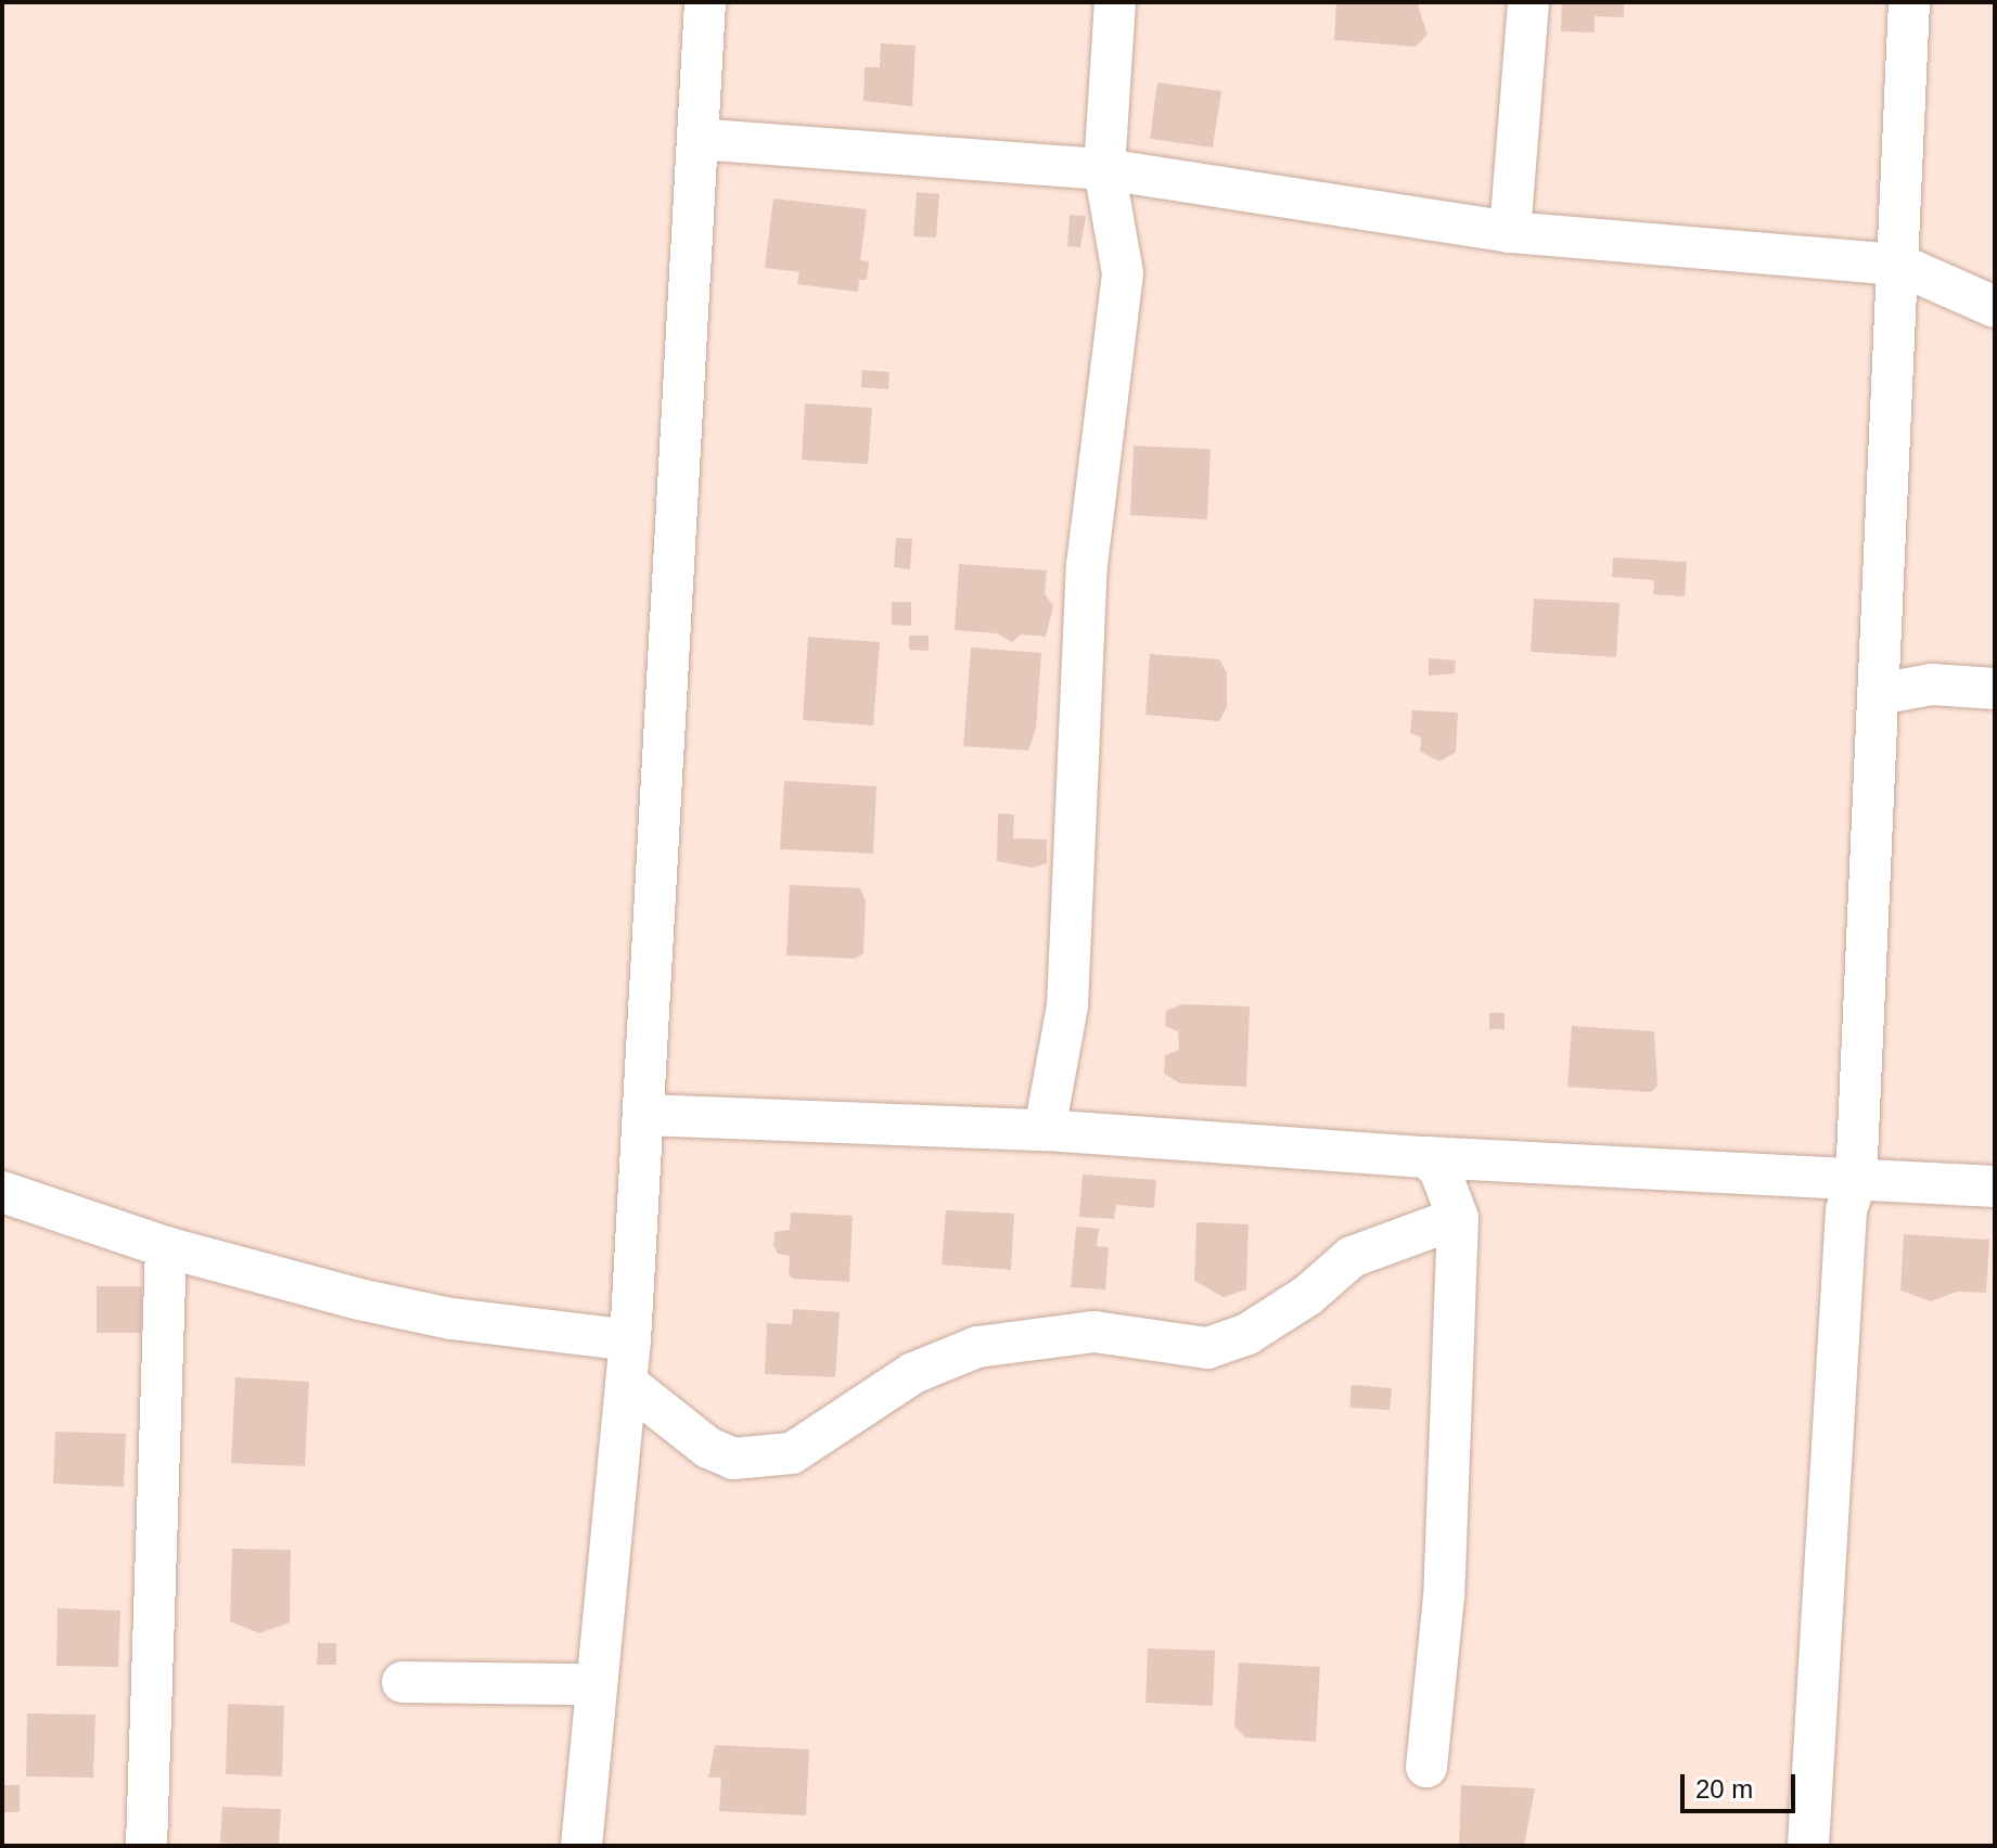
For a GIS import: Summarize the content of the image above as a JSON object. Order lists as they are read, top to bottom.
{
  "scale_bar": "20 m"
}
